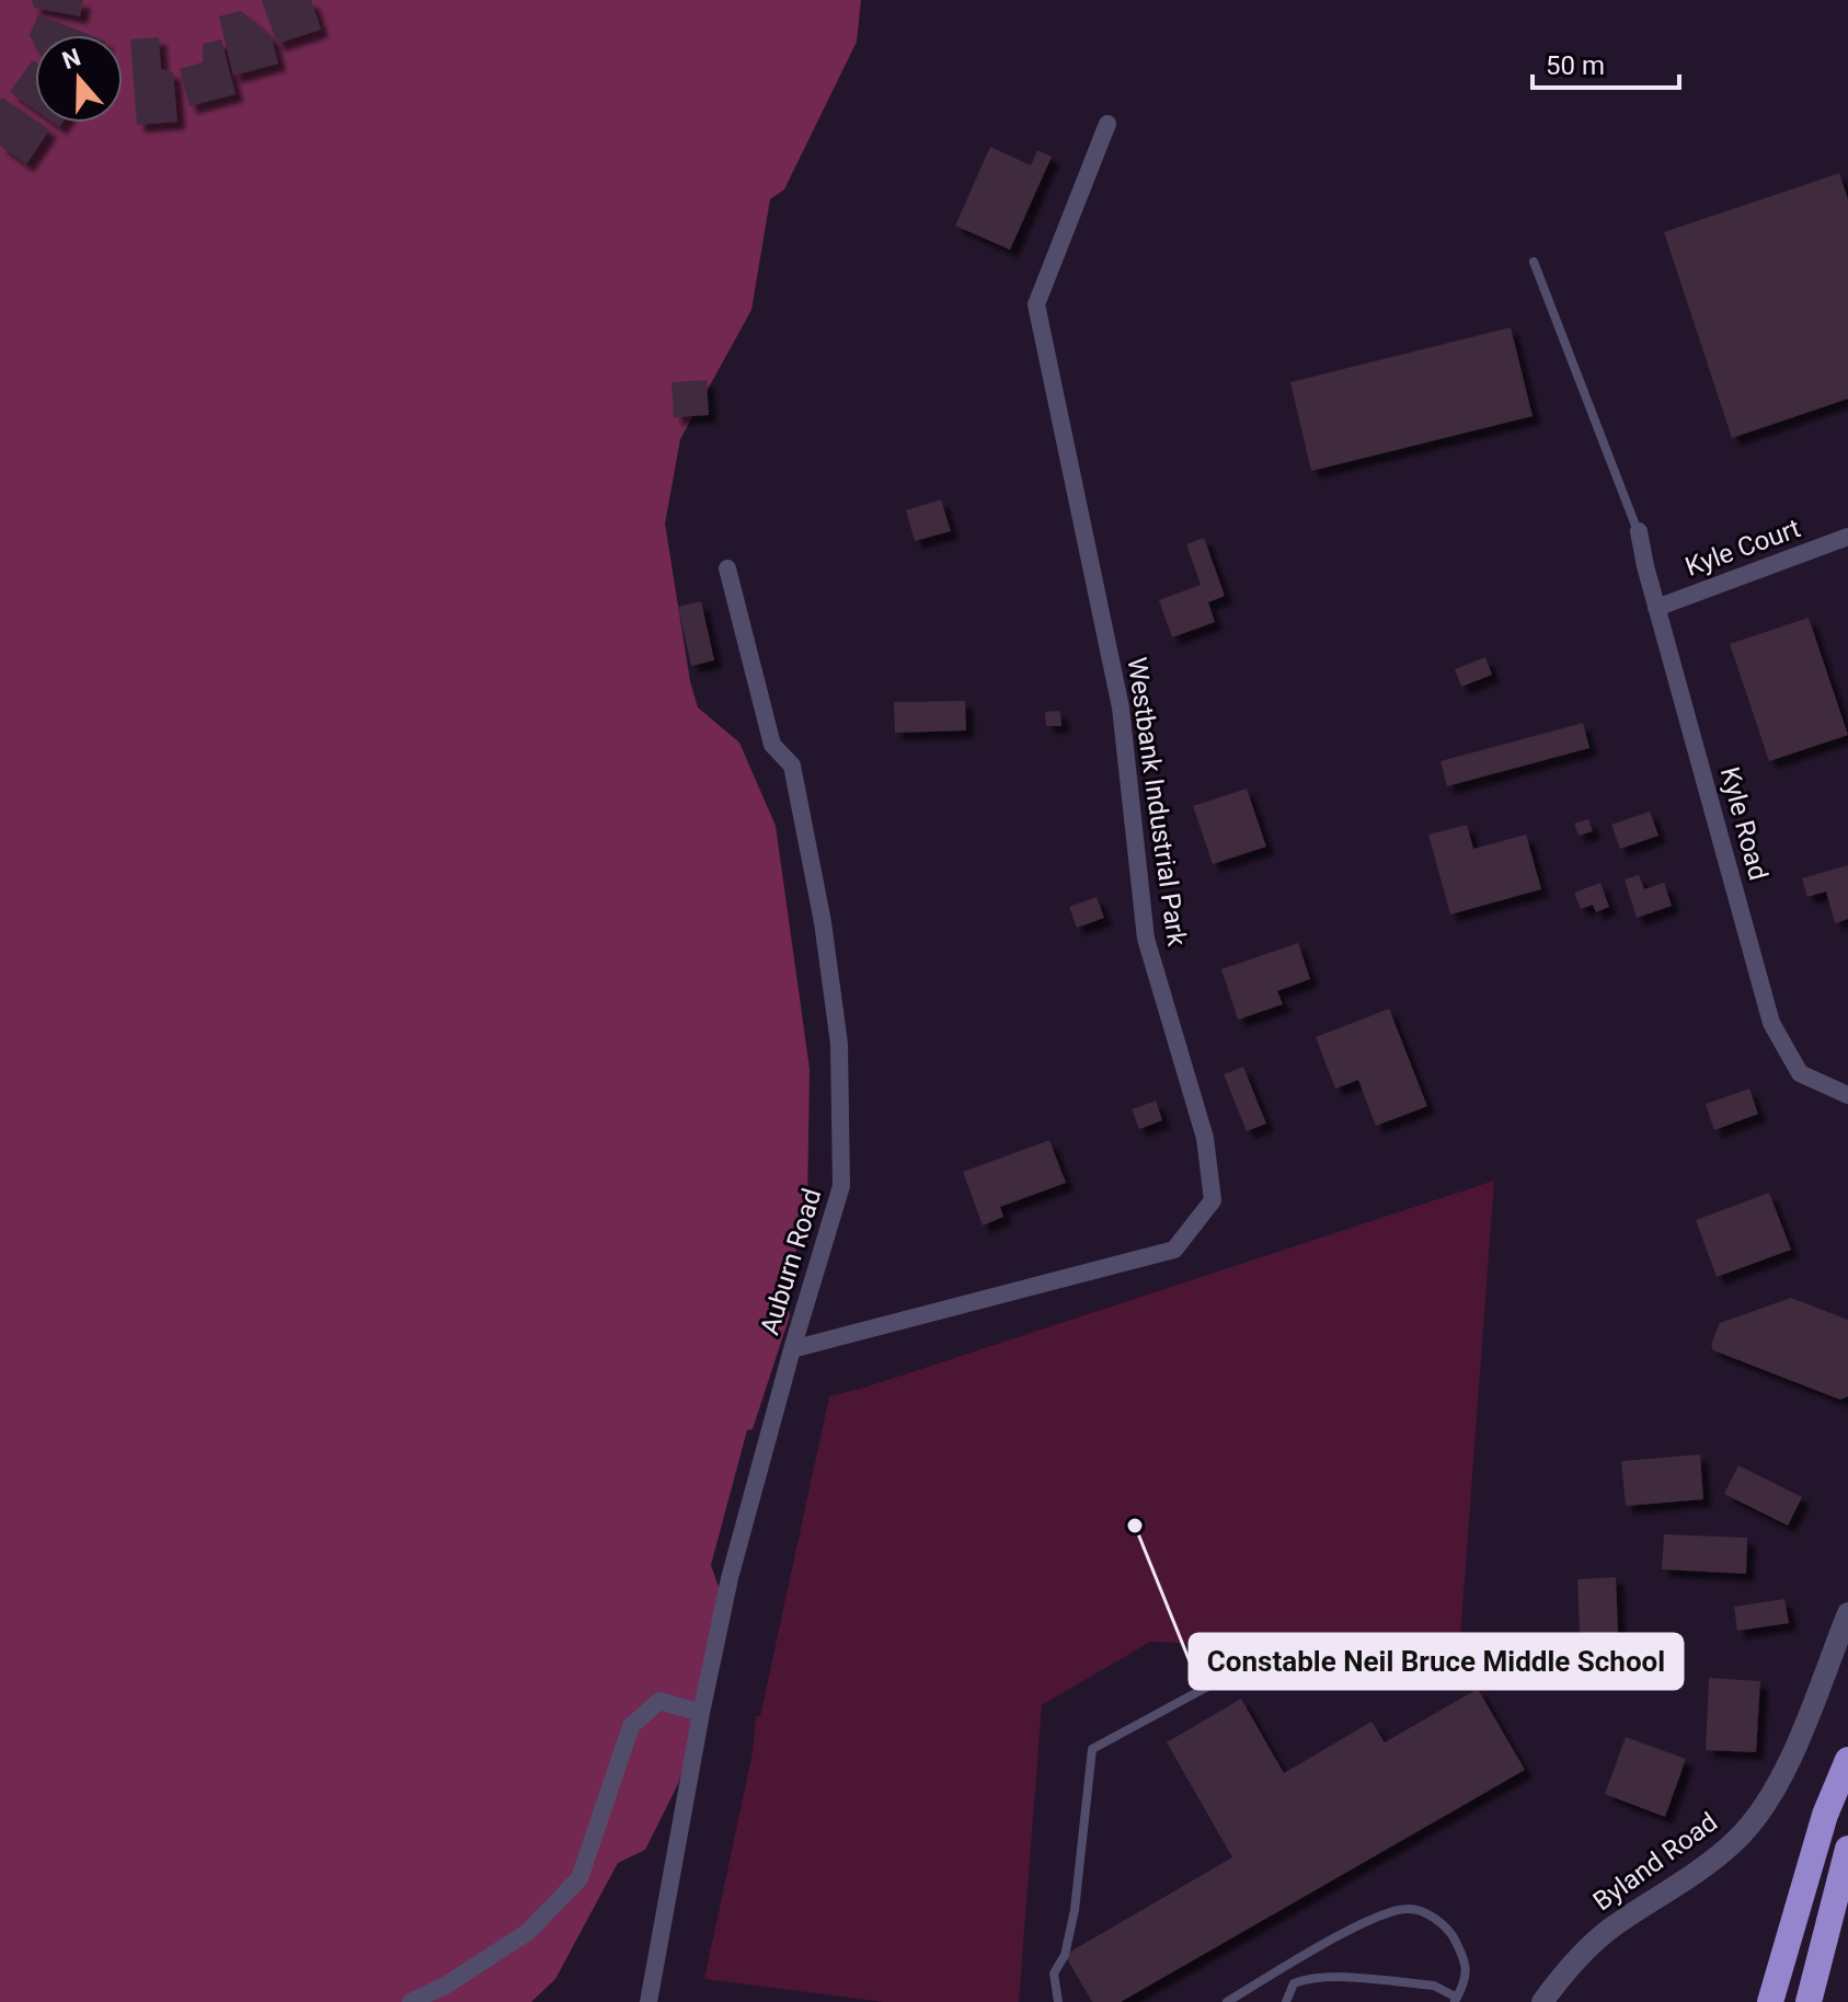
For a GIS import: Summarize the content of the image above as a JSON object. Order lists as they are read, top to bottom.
{
  "streets": {
    "street": [
      "Kyle Court",
      "Westbank Industrial Park",
      "Kyle Road",
      "Auburn Road",
      "Byland Road"
    ]
  },
  "crossings": [
    ["Kyle Court", "Kyle Road"],
    ["Westbank Industrial Park", "Auburn Road"]
  ],
  "places": ["Constable Neil Bruce Middle School"],
  "scale_bar": "50 m",
  "north": "top"
}
